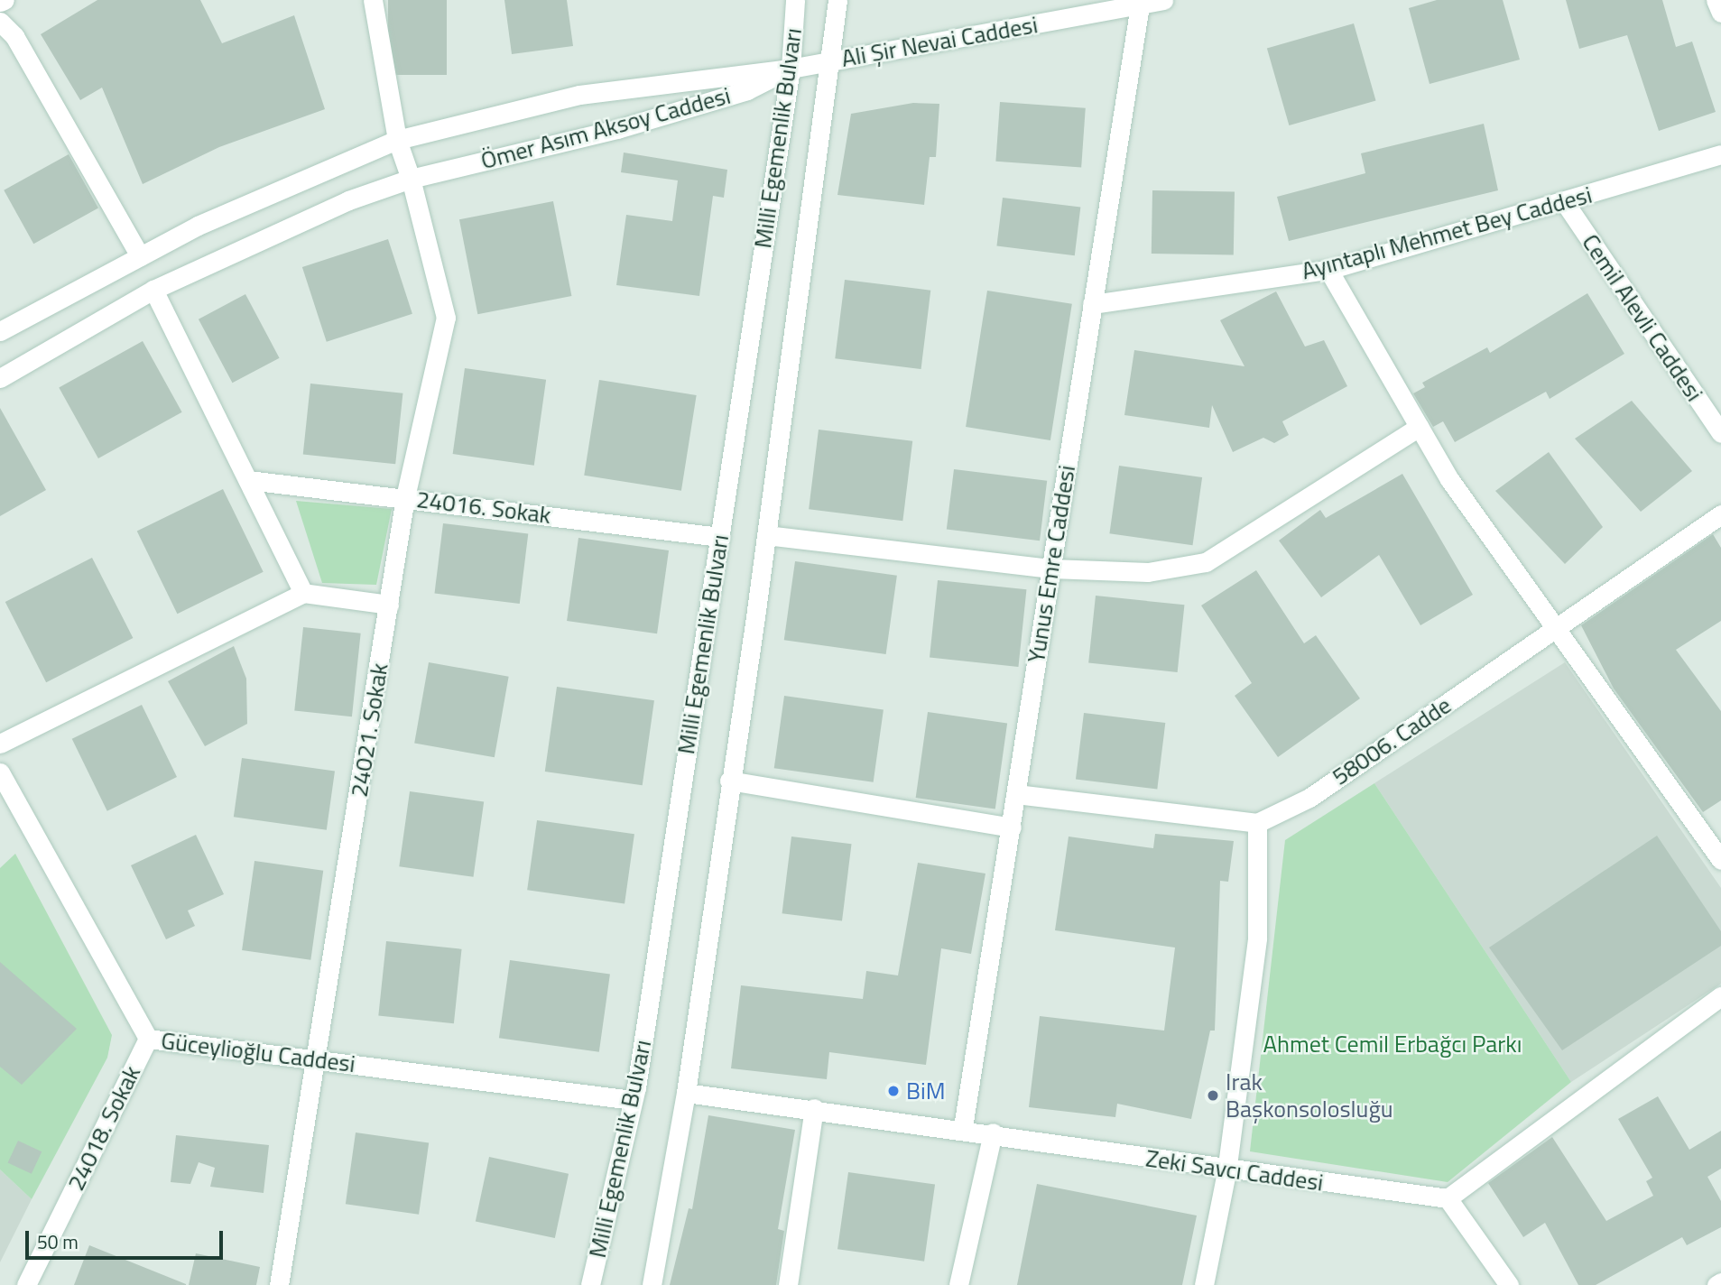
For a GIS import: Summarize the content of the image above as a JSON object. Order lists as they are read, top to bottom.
{
  "streets": {
    "street": [
      "Ali Şir Nevai Caddesi",
      "Ömer Asım Aksoy Caddesi",
      "Milli Egemenlik Bulvarı",
      "Ayıntaplı Mehmet Bey Caddesi",
      "Cemil Alevli Caddesi",
      "24016. Sokak",
      "Yunus Emre Caddesi",
      "24021. Sokak",
      "58006. Cadde",
      "Güceylioğlu Caddesi",
      "24018. Sokak",
      "Zeki Savcı Caddesi"
    ]
  },
  "crossings": [
    ["Ali Şir Nevai Caddesi", "Ömer Asım Aksoy Caddesi"],
    ["Ali Şir Nevai Caddesi", "Milli Egemenlik Bulvarı"],
    ["Ali Şir Nevai Caddesi", "Yunus Emre Caddesi"],
    ["Ömer Asım Aksoy Caddesi", "Milli Egemenlik Bulvarı"],
    ["Ömer Asım Aksoy Caddesi", "24021. Sokak"],
    ["Milli Egemenlik Bulvarı", "24016. Sokak"],
    ["Milli Egemenlik Bulvarı", "Güceylioğlu Caddesi"],
    ["Milli Egemenlik Bulvarı", "Zeki Savcı Caddesi"],
    ["Ayıntaplı Mehmet Bey Caddesi", "Cemil Alevli Caddesi"],
    ["Ayıntaplı Mehmet Bey Caddesi", "Yunus Emre Caddesi"],
    ["24016. Sokak", "24021. Sokak"],
    ["Yunus Emre Caddesi", "Zeki Savcı Caddesi"],
    ["24021. Sokak", "Güceylioğlu Caddesi"],
    ["Güceylioğlu Caddesi", "24018. Sokak"]
  ],
  "parks": ["Ahmet Cemil Erbağcı Parkı"],
  "places": ["BiM", "Irak Başkonsolosluğu"],
  "scale_bar": "50 m"
}
